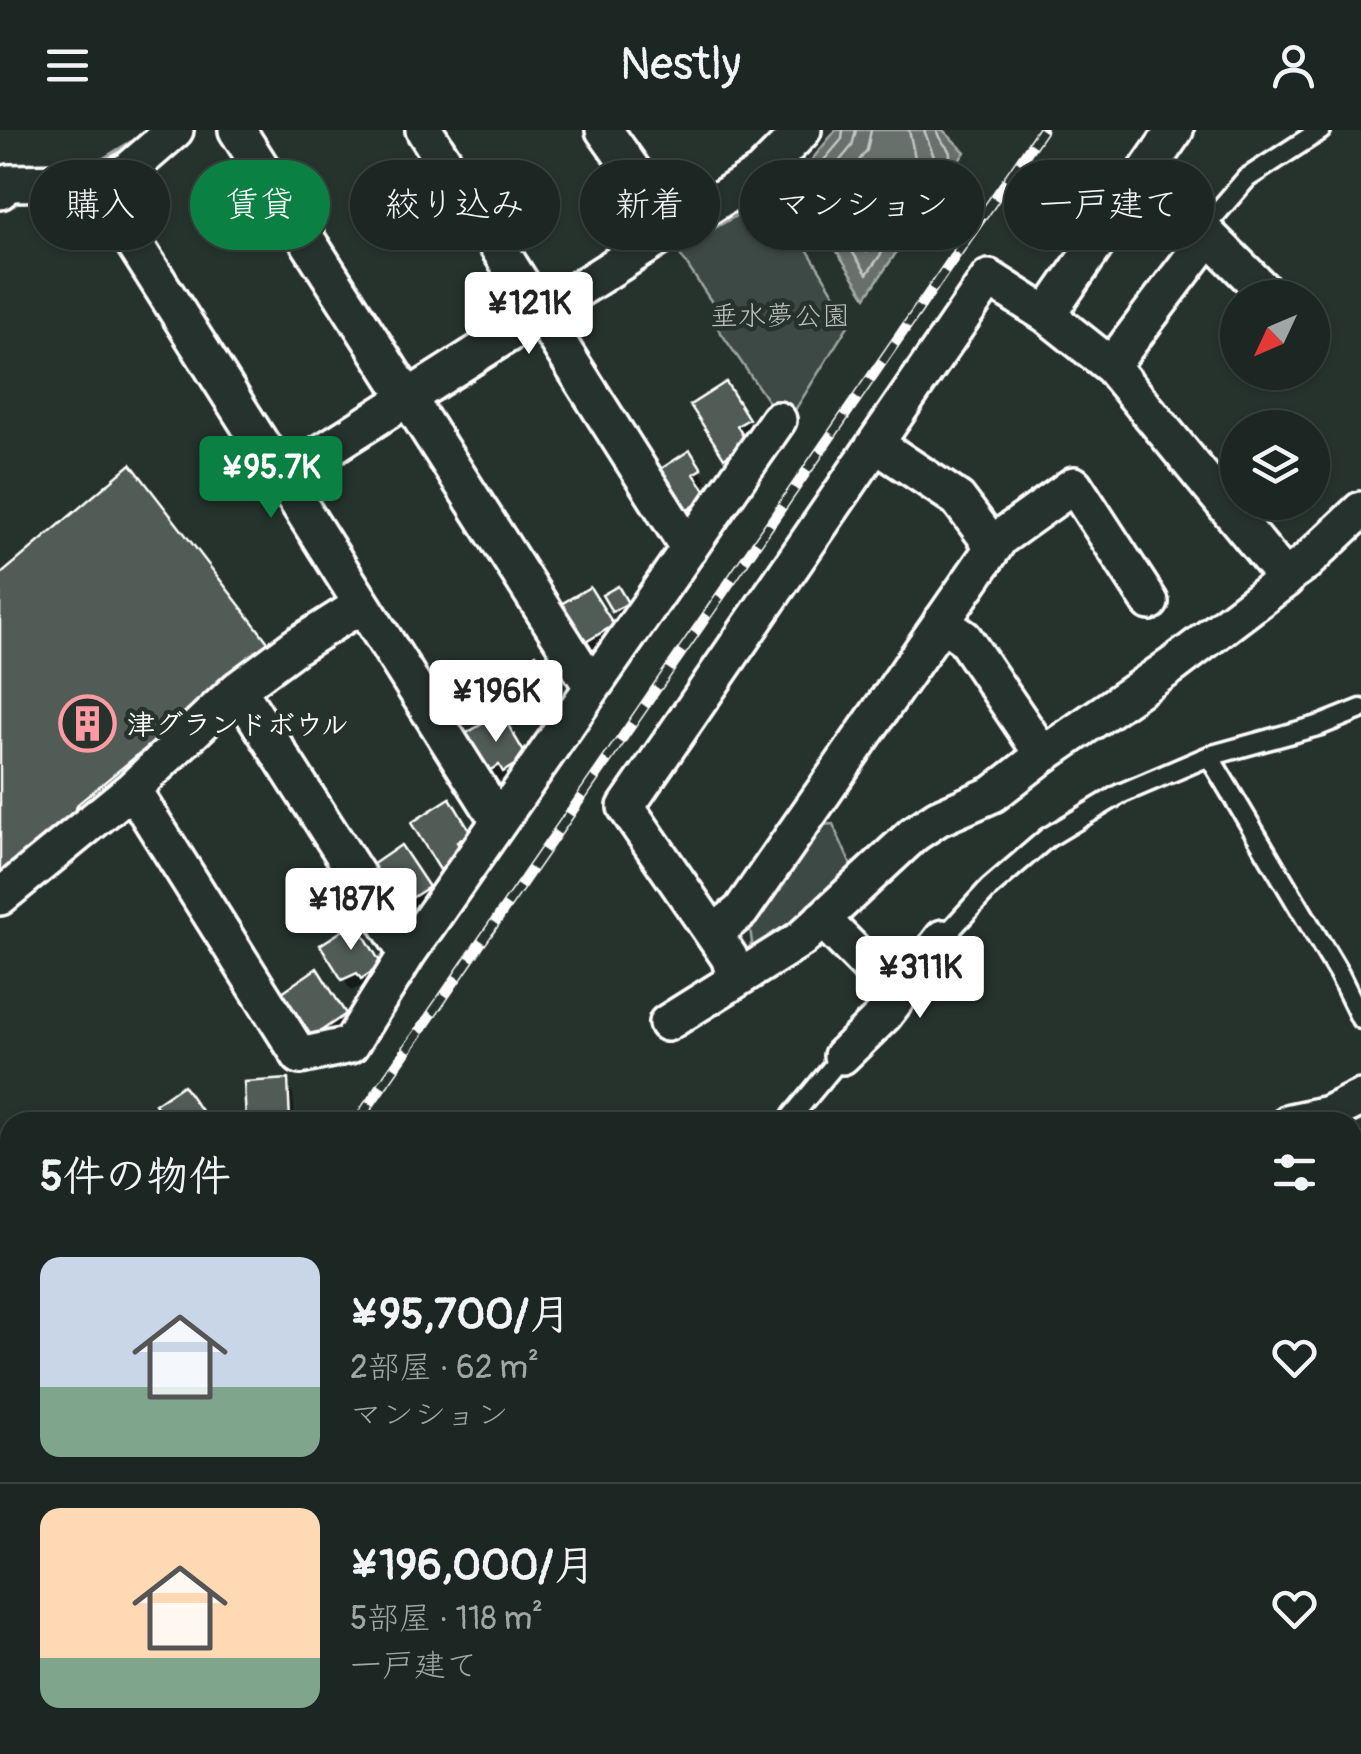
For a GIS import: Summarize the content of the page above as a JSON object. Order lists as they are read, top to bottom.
{
  "parks": ["垂水夢公園"],
  "places": {
    "building": ["津グランドボウル"]
  },
  "north": "bottom left",
  "page": {
    "header": "Nestly",
    "chip": [
      "購入",
      "賃貸",
      "絞り込み",
      "新着",
      "マンション",
      "一戸建て"
    ],
    "price": [
      "¥121K",
      "¥95.7K",
      "¥196K",
      "¥187K",
      "¥311K"
    ],
    "heading": "5件の物件",
    "list": [
      {
        "name": "¥95,700/月",
        "note": "2部屋 · 62 m² · マンション"
      },
      {
        "name": "¥196,000/月",
        "note": "5部屋 · 118 m² · 一戸建て"
      }
    ]
  }
}
